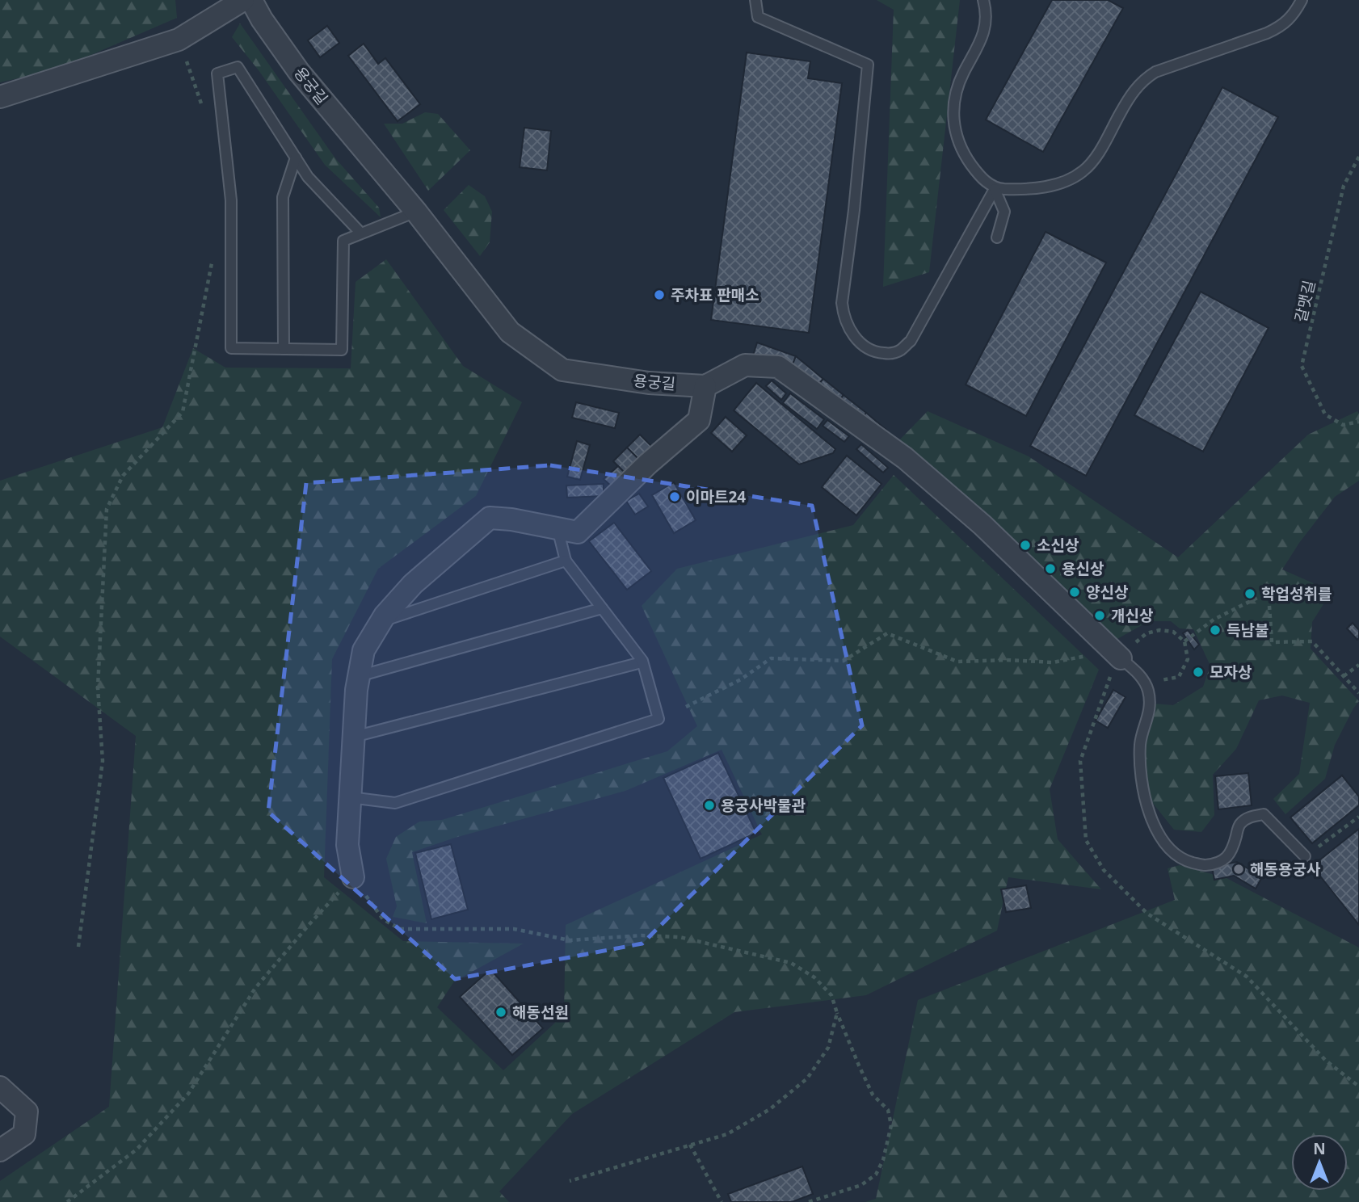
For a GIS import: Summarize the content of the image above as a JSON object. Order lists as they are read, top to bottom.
{
  "streets": {
    "street": ["용궁길"],
    "path": ["갈맷길"]
  },
  "places": [
    "주차표 판매소",
    "이마트24",
    "소신상",
    "용신상",
    "양신상",
    "학업성취를",
    "개신상",
    "득남불",
    "모자상",
    "용궁사박물관",
    "해동용궁사",
    "해동선원"
  ],
  "north": "top"
}
